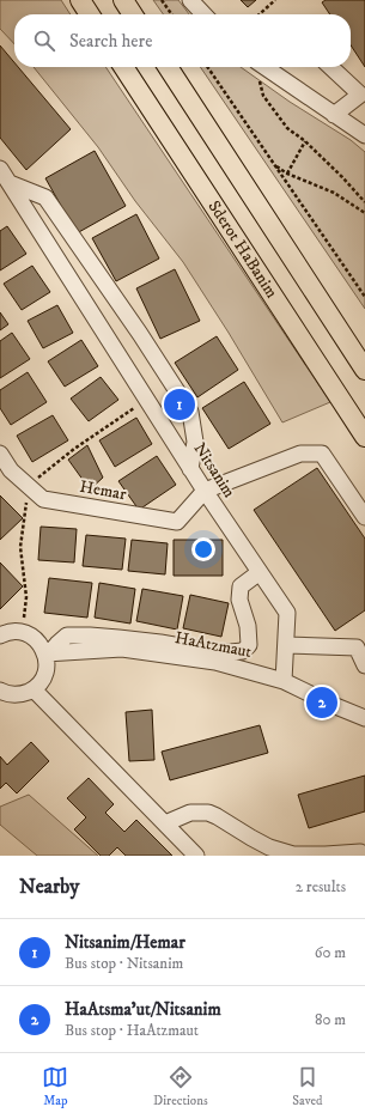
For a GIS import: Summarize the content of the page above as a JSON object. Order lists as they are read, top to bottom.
{
  "streets": {
    "main road": ["Sderot HaBanim"],
    "street": ["Nitsanim", "Hemar", "HaAtzmaut"]
  },
  "crossings": [
    ["Nitsanim", "Hemar"],
    ["Nitsanim", "HaAtzmaut"]
  ],
  "page": {
    "search": "Search here",
    "pins": ["1", "2"],
    "heading": ["Nearby", "2 results"],
    "list": [
      {
        "mark": "1",
        "name": "Nitsanim/Hemar",
        "note": "Bus stop · Nitsanim",
        "value": "60 m"
      },
      {
        "mark": "2",
        "name": "HaAtsma'ut/Nitsanim",
        "note": "Bus stop · HaAtzmaut",
        "value": "80 m"
      }
    ],
    "nav": ["Map", "Directions", "Saved"]
  }
}
